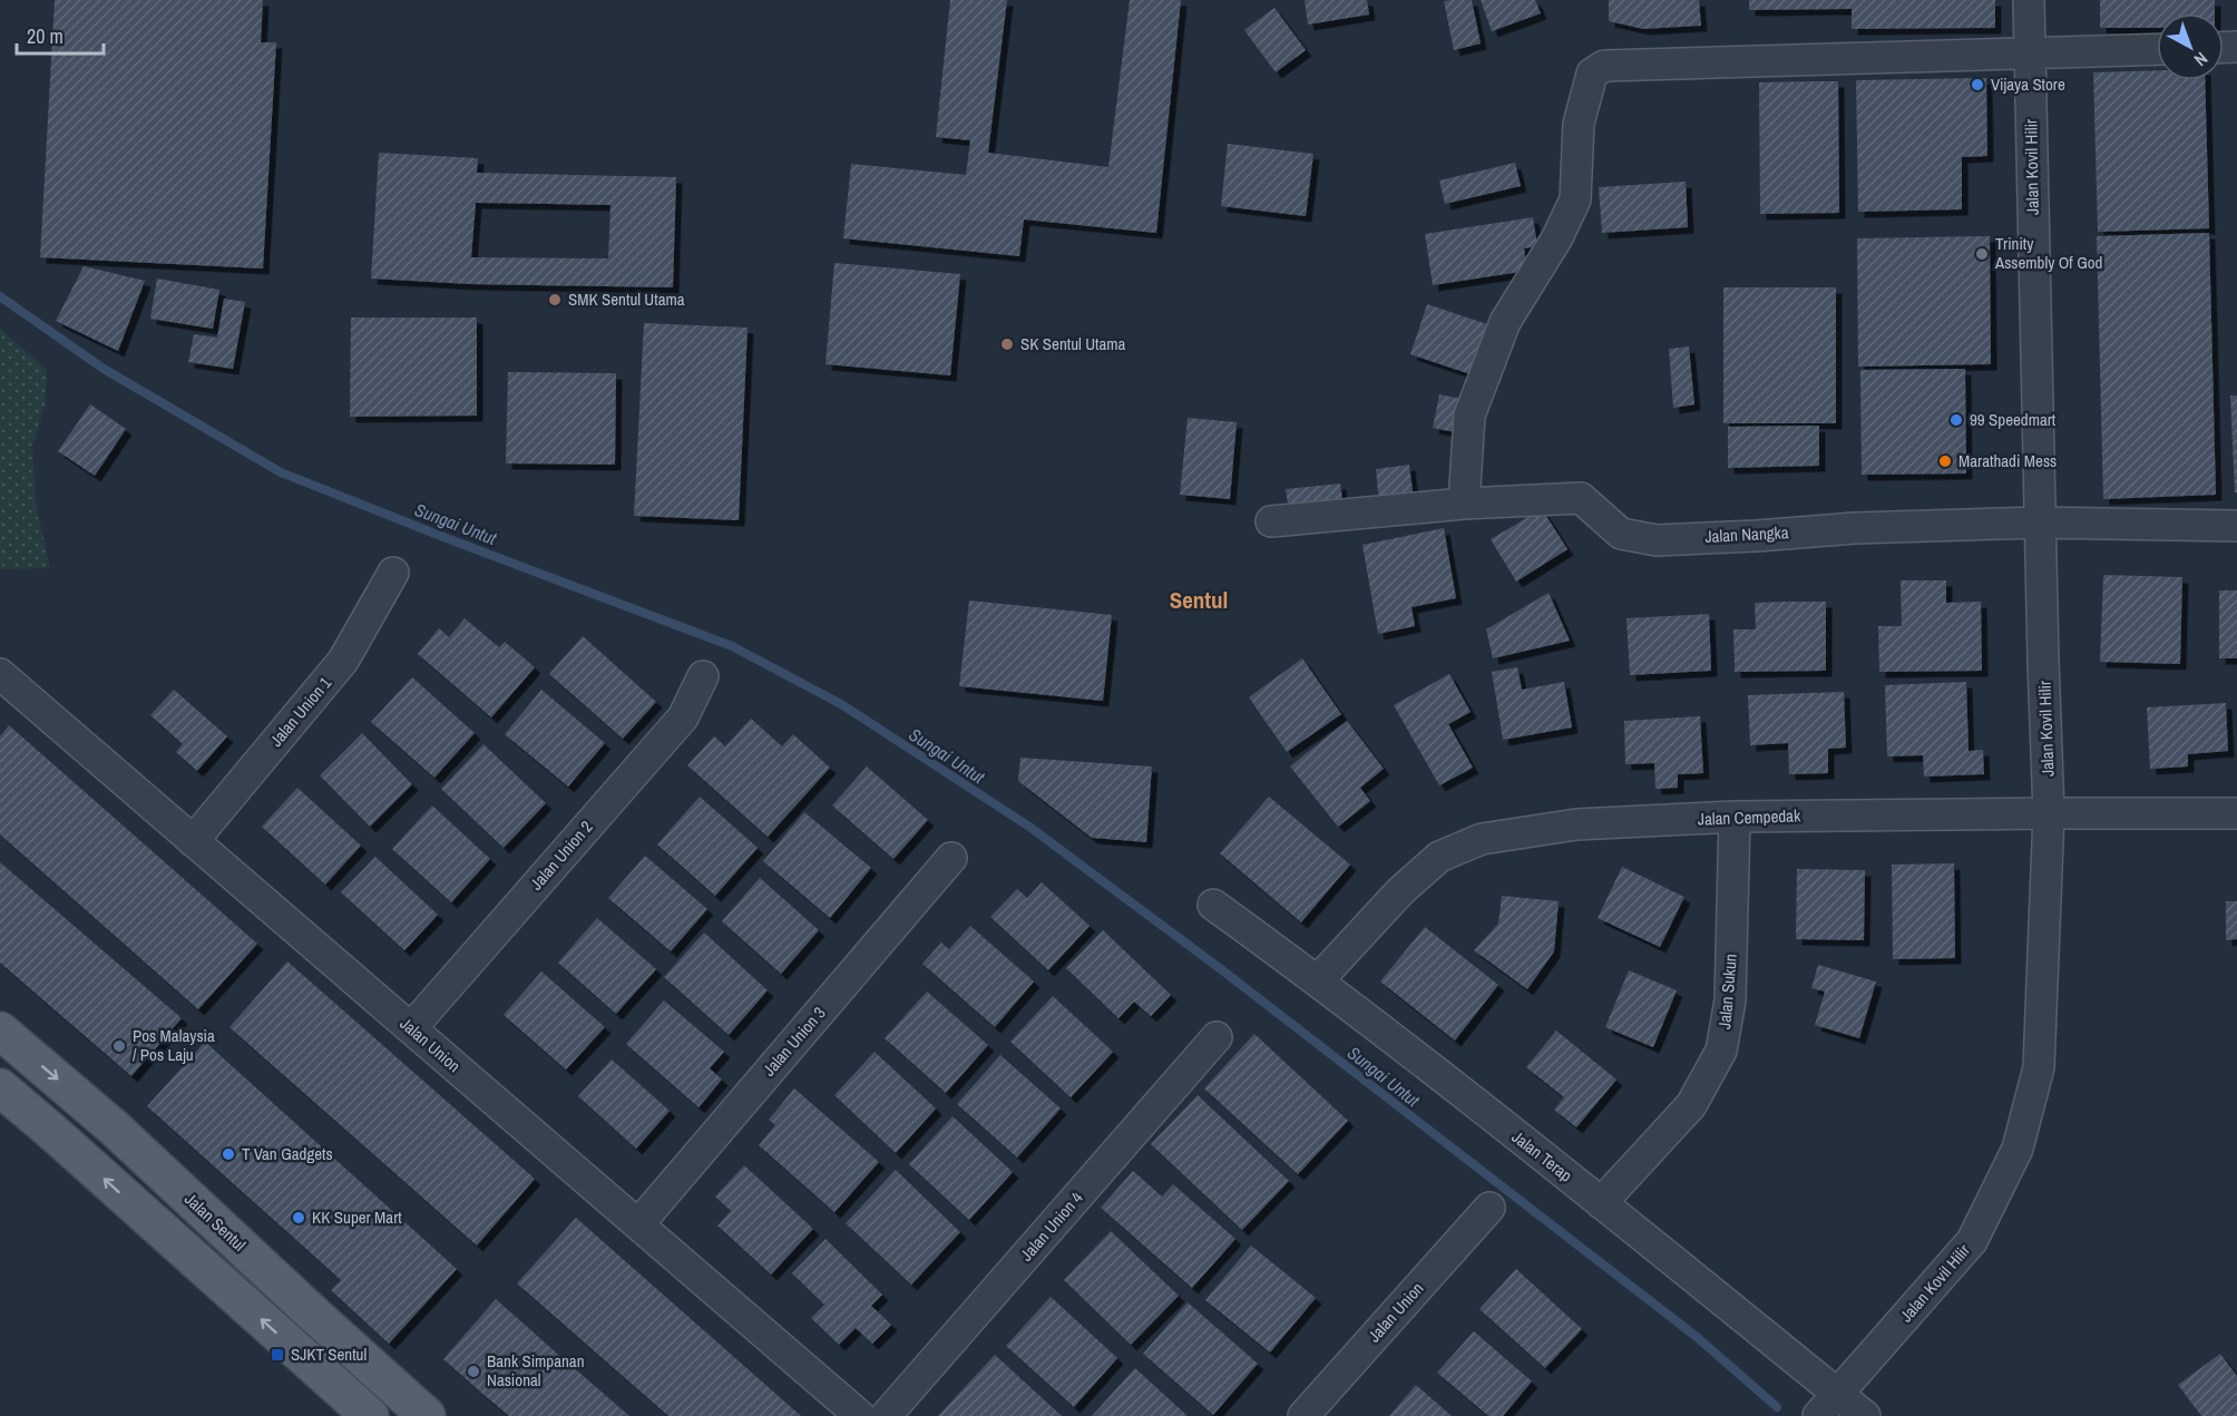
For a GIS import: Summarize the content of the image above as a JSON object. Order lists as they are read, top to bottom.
{
  "streets": {
    "main road": ["Jalan Sentul"],
    "street": [
      "Jalan Kovil Hilir",
      "Jalan Nangka",
      "Jalan Union 1",
      "Jalan Cempedak",
      "Jalan Union 2",
      "Jalan Sukun",
      "Jalan Union 3",
      "Jalan Union",
      "Jalan Terap",
      "Jalan Union 4"
    ]
  },
  "crossings": [
    ["Jalan Kovil Hilir", "Jalan Nangka"],
    ["Jalan Kovil Hilir", "Jalan Cempedak"],
    ["Jalan Kovil Hilir", "Jalan Terap"],
    ["Jalan Union 1", "Jalan Union"],
    ["Jalan Cempedak", "Jalan Sukun"],
    ["Jalan Cempedak", "Jalan Terap"],
    ["Jalan Union 2", "Jalan Union"],
    ["Jalan Sukun", "Jalan Terap"],
    ["Jalan Union 3", "Jalan Union"]
  ],
  "districts": ["Sentul"],
  "water": ["Sungai Untut"],
  "places": {
    "other": [
      "Vijaya Store",
      "Trinity Assembly Of God",
      "SMK Sentul Utama",
      "SK Sentul Utama",
      "99 Speedmart",
      "Marathadi Mess",
      "Pos Malaysia / Pos Laju",
      "T Van Gadgets",
      "KK Super Mart",
      "Bank Simpanan Nasional"
    ],
    "transit": ["SJKT Sentul"]
  },
  "scale_bar": "20 m",
  "north": "bottom right"
}
